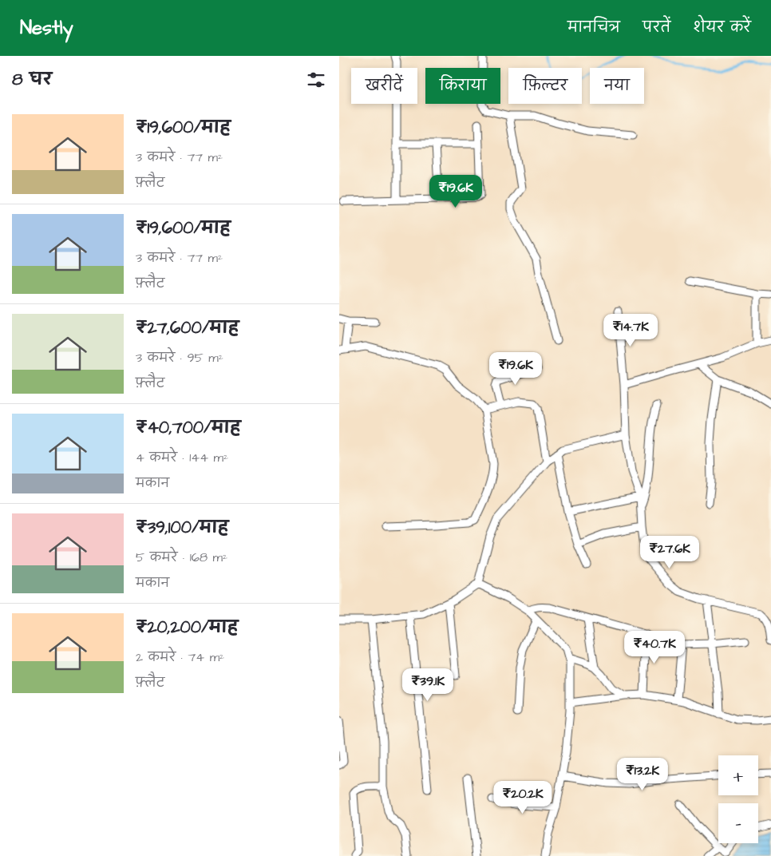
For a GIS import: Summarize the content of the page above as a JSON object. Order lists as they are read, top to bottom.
{
  "page": {
    "header": "Nestly",
    "nav": ["मानचित्र", "परतें", "शेयर करें"],
    "heading": "8 घर",
    "chip": [
      "खरीदें",
      "किराया",
      "फ़िल्टर",
      "नया"
    ],
    "list": [
      {
        "name": "₹19,600/माह",
        "note": "3 कमरे · 77 m² · फ़्लैट"
      },
      {
        "name": "₹19,600/माह",
        "note": "3 कमरे · 77 m² · फ़्लैट"
      },
      {
        "name": "₹27,600/माह",
        "note": "3 कमरे · 95 m² · फ़्लैट"
      },
      {
        "name": "₹40,700/माह",
        "note": "4 कमरे · 144 m² · मकान"
      },
      {
        "name": "₹39,100/माह",
        "note": "5 कमरे · 168 m² · मकान"
      },
      {
        "name": "₹20,200/माह",
        "note": "2 कमरे · 74 m² · फ़्लैट"
      }
    ],
    "price": [
      "₹19.6K",
      "₹14.7K",
      "₹19.6K",
      "₹27.6K",
      "₹40.7K",
      "₹39.1K",
      "₹13.2K",
      "₹20.2K"
    ],
    "map_buttons": ["+", "−"]
  }
}
